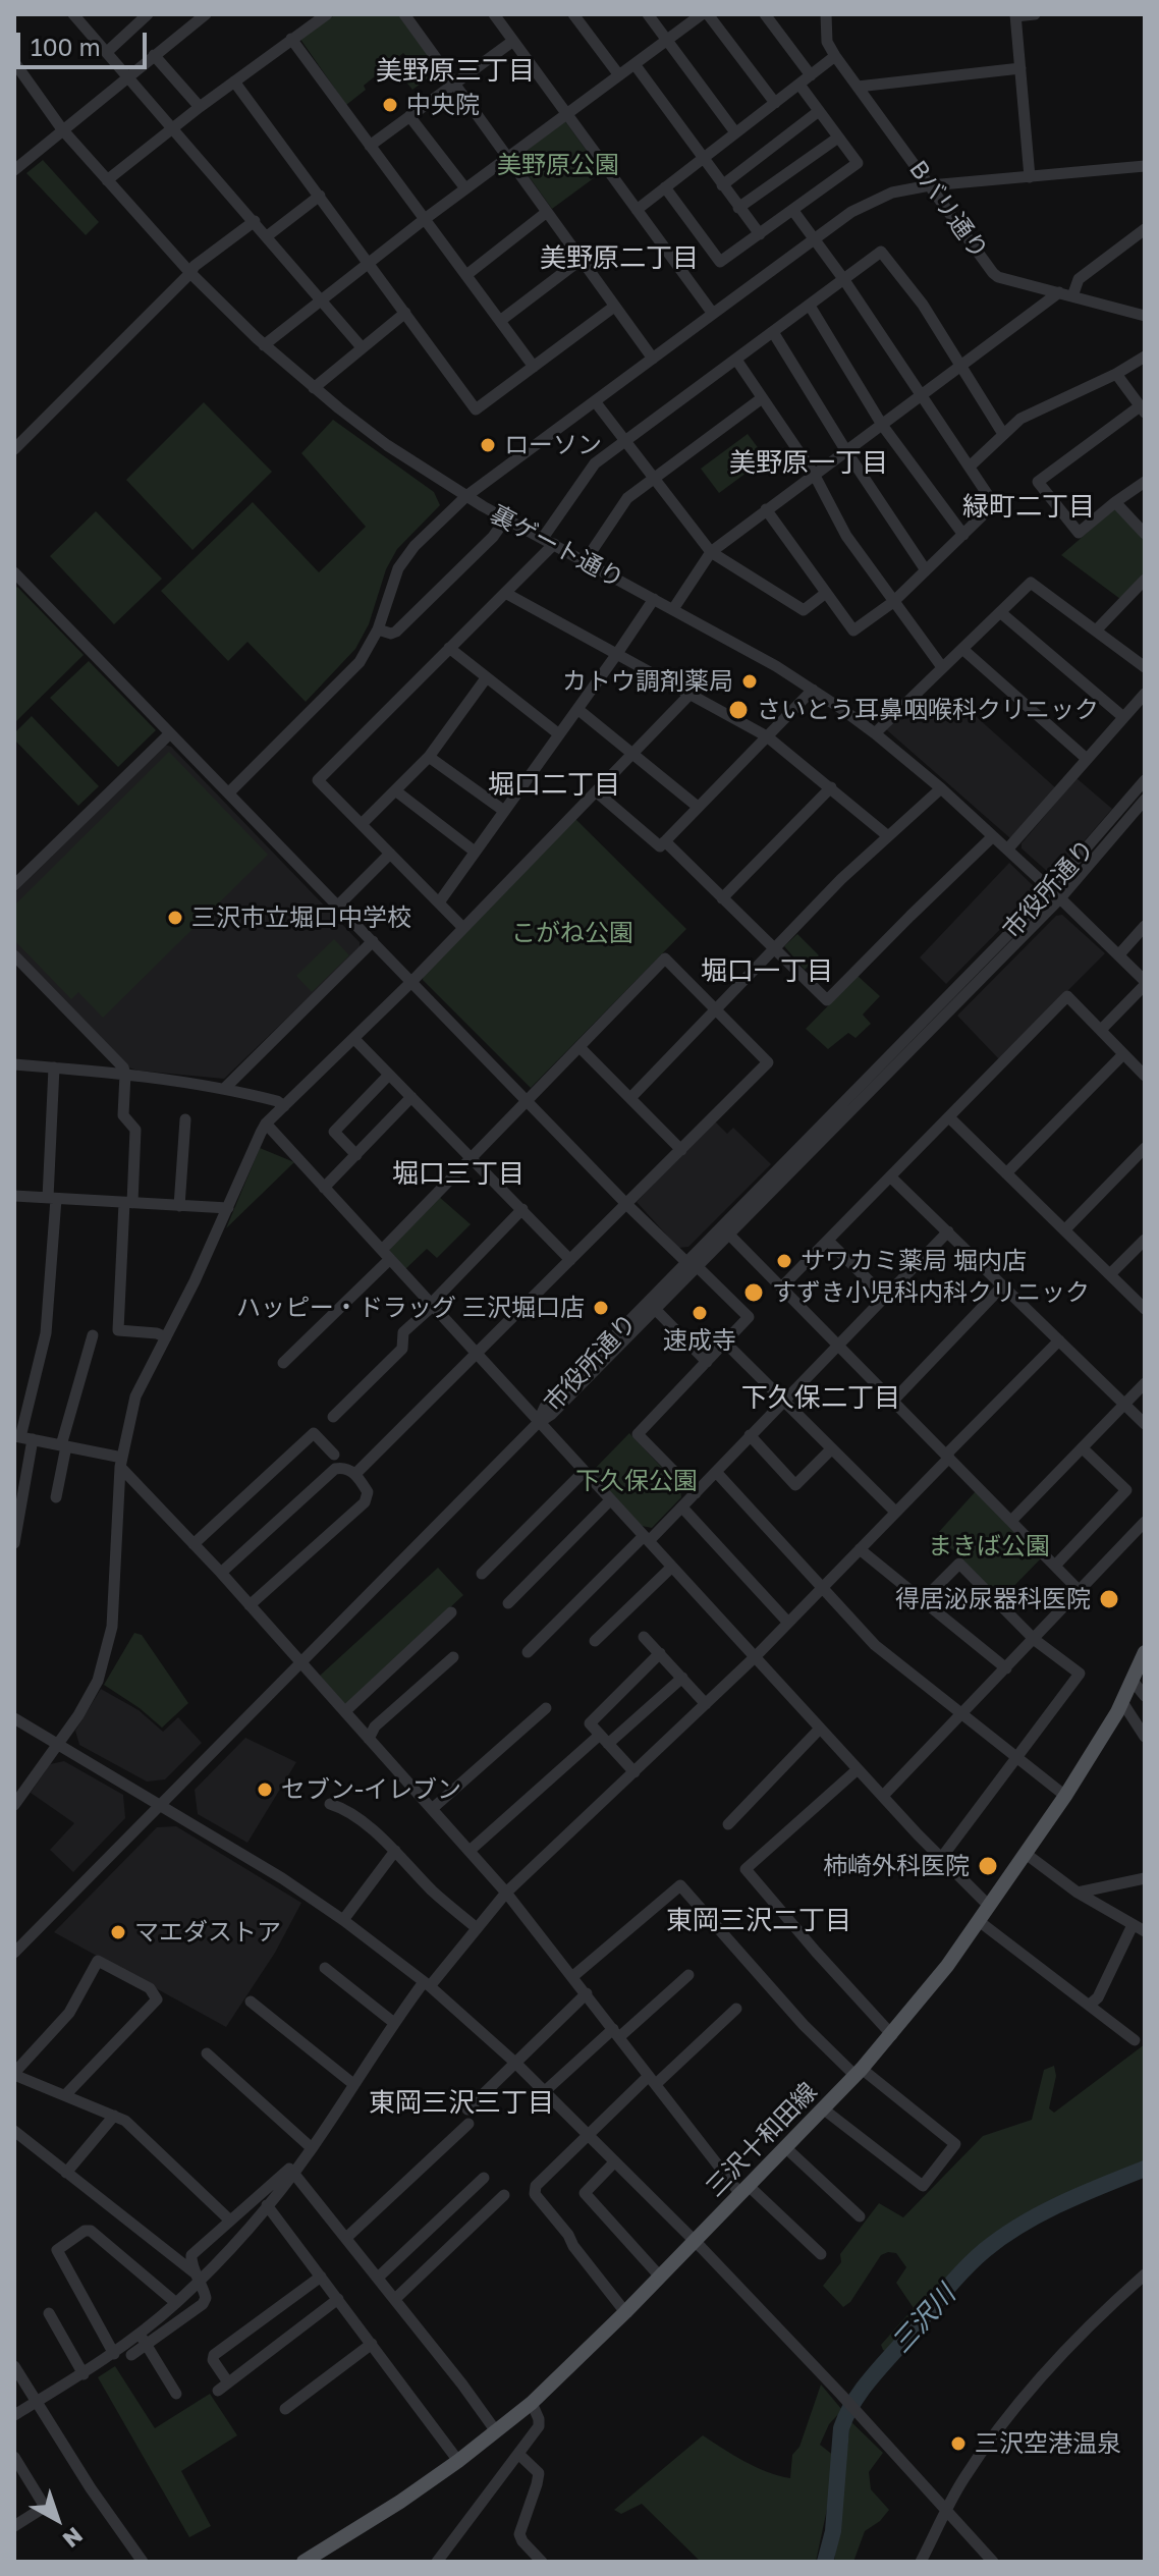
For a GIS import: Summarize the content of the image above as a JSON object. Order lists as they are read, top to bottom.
{
  "streets": {
    "main road": ["三沢十和田線"],
    "street": ["Bバリ通り", "裏ゲート通り", "市役所通り"]
  },
  "crossings": [
    ["裏ゲート通り", "市役所通り"]
  ],
  "districts": [
    "美野原三丁目",
    "美野原二丁目",
    "美野原一丁目",
    "緑町二丁目",
    "堀口二丁目",
    "堀口一丁目",
    "堀口三丁目",
    "下久保二丁目",
    "東岡三沢二丁目",
    "東岡三沢三丁目"
  ],
  "water": ["三沢川"],
  "parks": [
    "美野原公園",
    "こがね公園",
    "下久保公園",
    "まきば公園"
  ],
  "places": [
    "中央院",
    "ローソン",
    "カトウ調剤薬局",
    "さいとう耳鼻咽喉科クリニック",
    "三沢市立堀口中学校",
    "サワカミ薬局 堀内店",
    "すずき小児科内科クリニック",
    "ハッピー・ドラッグ 三沢堀口店",
    "速成寺",
    "得居泌尿器科医院",
    "セブン-イレブン",
    "柿崎外科医院",
    "マエダストア",
    "三沢空港温泉"
  ],
  "scale_bar": "100 m",
  "north": "bottom right"
}
